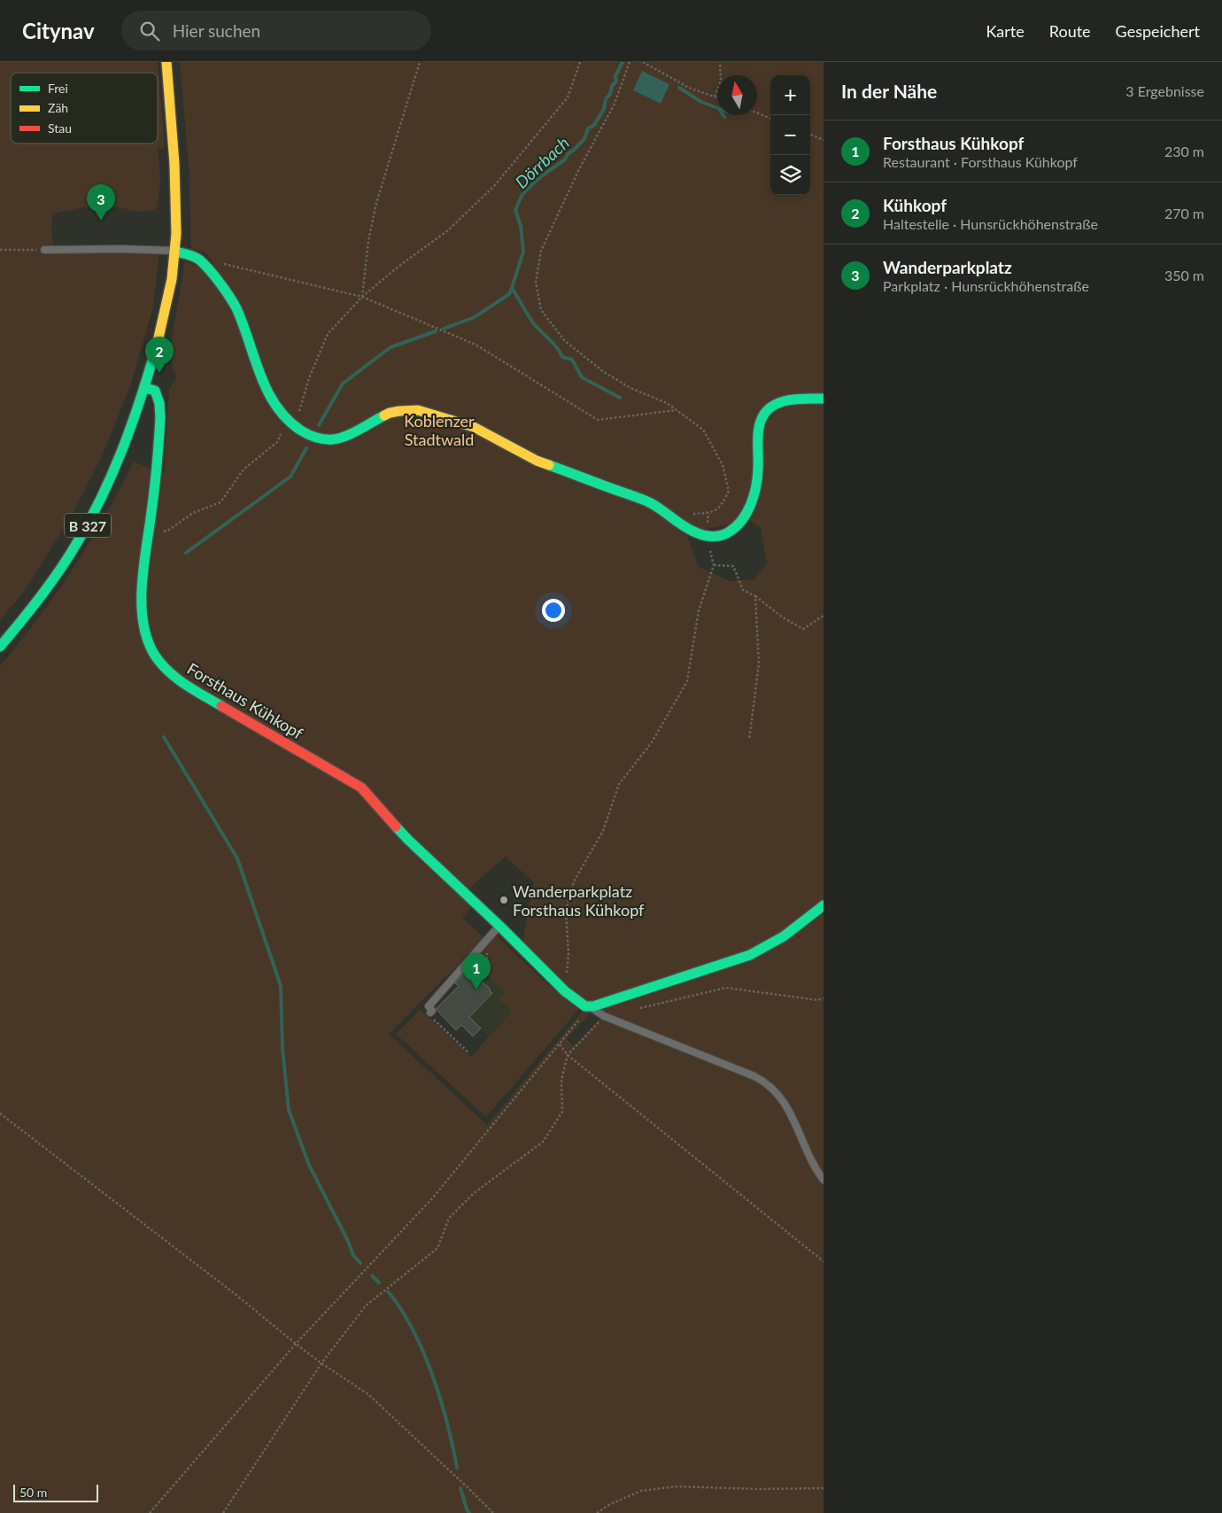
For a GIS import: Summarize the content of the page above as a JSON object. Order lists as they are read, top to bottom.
{
  "streets": {
    "street": ["B 327", "Forsthaus Kühkopf"]
  },
  "crossings": [
    ["B 327", "Forsthaus Kühkopf"]
  ],
  "water": ["Dörrbach"],
  "parks": ["Koblenzer Stadtwald"],
  "places": ["Wanderparkplatz Forsthaus Kühkopf"],
  "legend": ["Frei", "Zäh", "Stau"],
  "scale_bar": "50 m",
  "north": "top",
  "page": {
    "header": "Citynav",
    "search": "Hier suchen",
    "nav": ["Karte", "Route", "Gespeichert"],
    "heading": ["In der Nähe", "3 Ergebnisse"],
    "map_buttons": ["+", "−"],
    "list": [
      {
        "mark": "1",
        "name": "Forsthaus Kühkopf",
        "note": "Restaurant · Forsthaus Kühkopf",
        "value": "230 m"
      },
      {
        "mark": "2",
        "name": "Kühkopf",
        "note": "Haltestelle · Hunsrückhöhenstraße",
        "value": "270 m"
      },
      {
        "mark": "3",
        "name": "Wanderparkplatz",
        "note": "Parkplatz · Hunsrückhöhenstraße",
        "value": "350 m"
      }
    ],
    "pins": ["3", "2", "1"],
    "scale": "50 m"
  }
}
